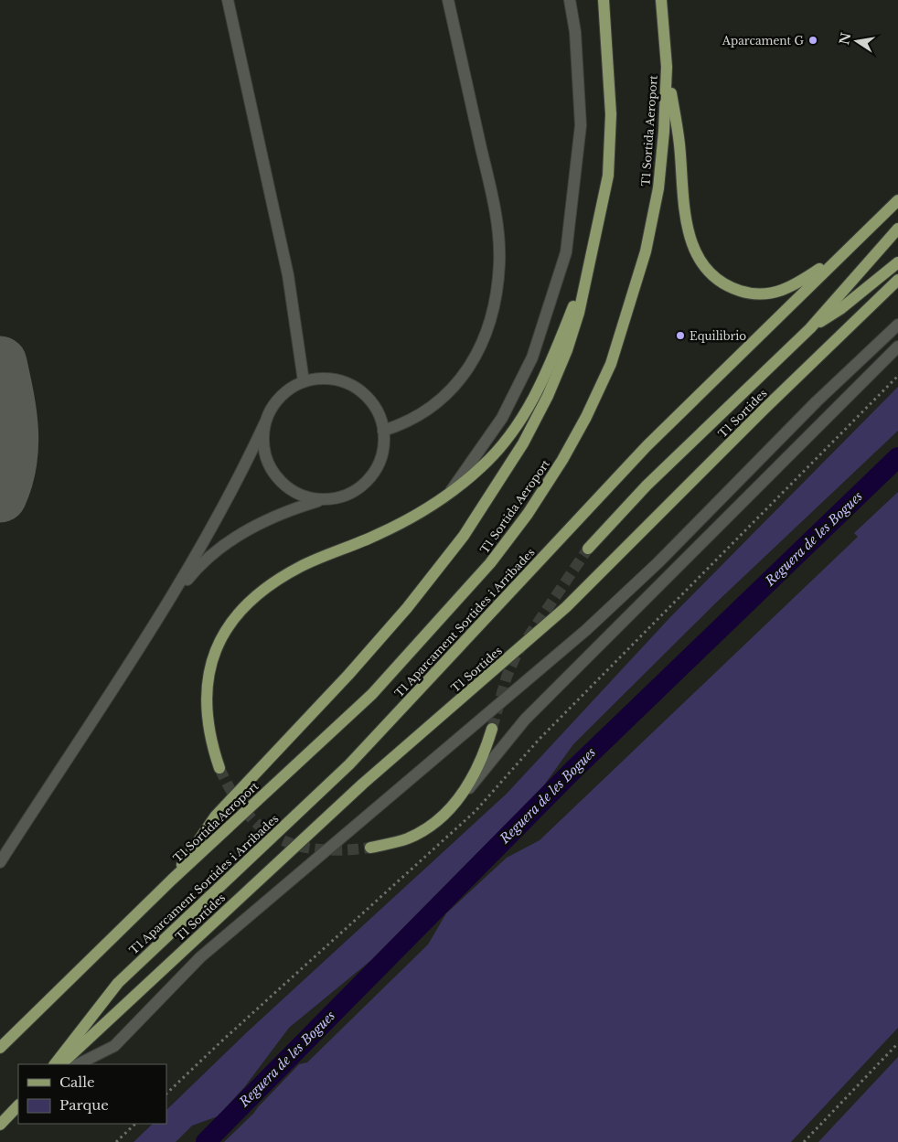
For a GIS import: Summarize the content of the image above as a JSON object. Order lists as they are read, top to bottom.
{
  "streets": {
    "main road": ["T1 Sortida Aeroport", "T1 Sortides", "T1 Aparcament Sortides i Arribades"]
  },
  "water": ["Reguera de les Bogues"],
  "places": ["Aparcament G", "Equilibrio"],
  "legend": ["Calle", "Parque"],
  "north": "left"
}
